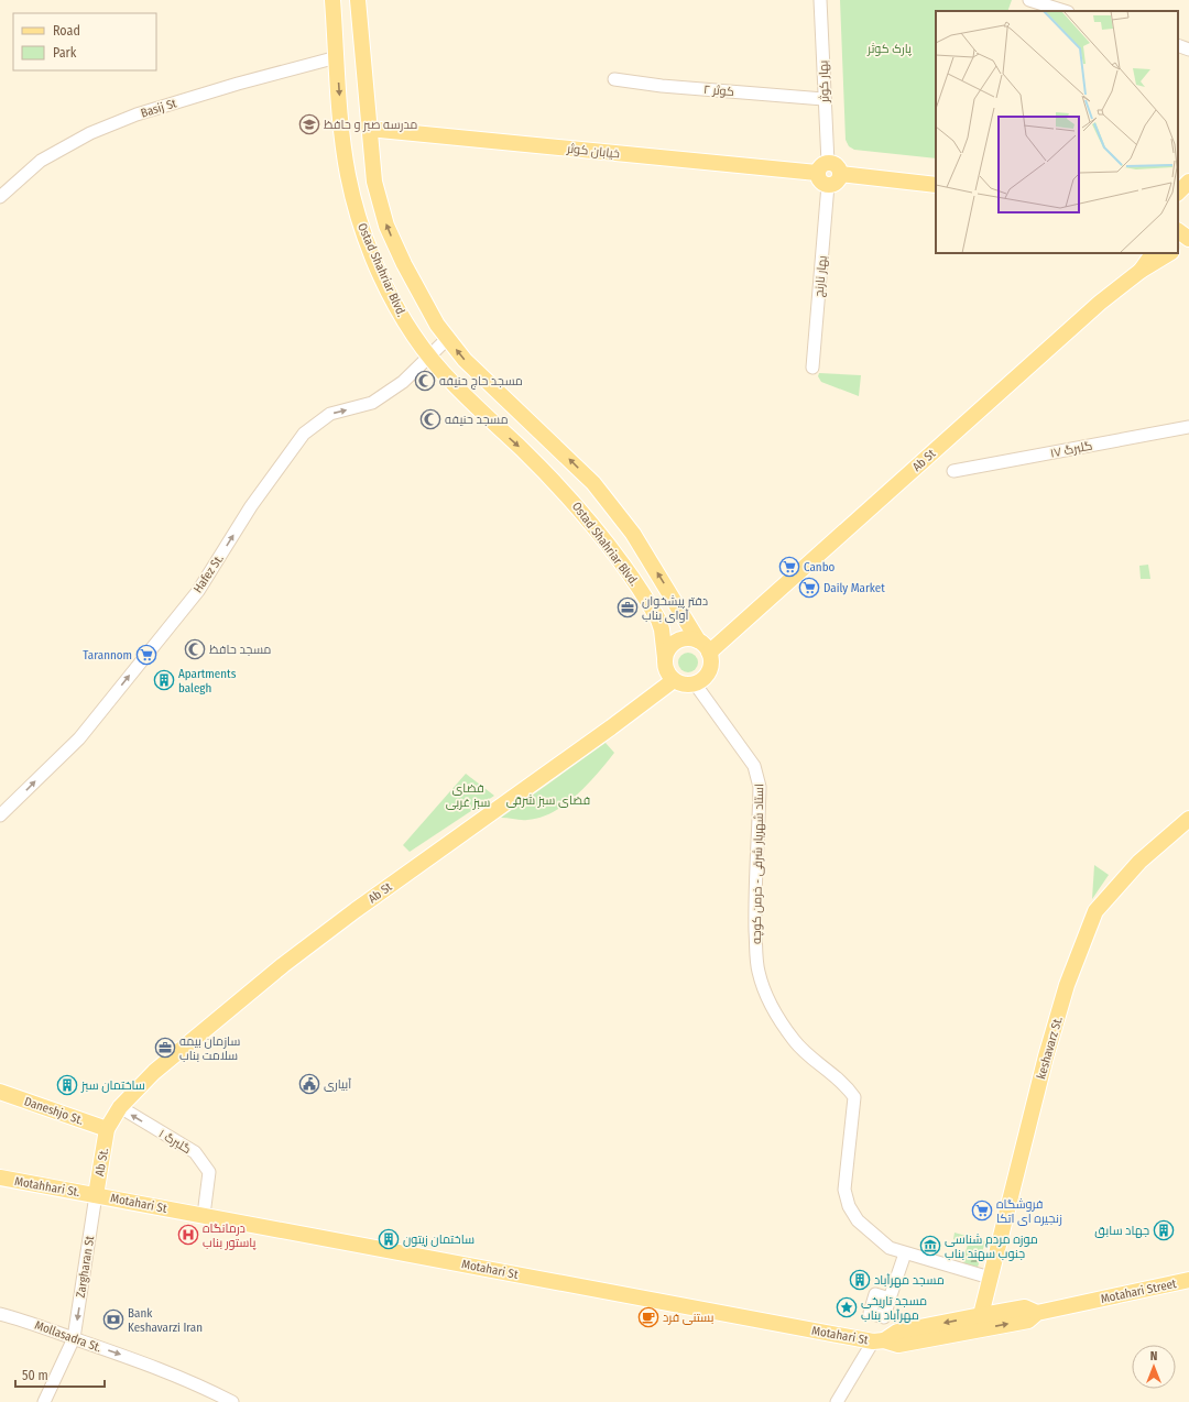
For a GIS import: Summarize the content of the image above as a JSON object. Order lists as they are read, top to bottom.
{
  "streets": {
    "main road": [
      "خیابان کوثر",
      "Ostad Shahriar Blvd.",
      "Ab St",
      "keshavarz St.",
      "Daneshjo St.",
      "Ab St.",
      "Motahhari St.",
      "Motahari St"
    ],
    "street": [
      "بهار کوثر",
      "کوثر ۲",
      "Basij St",
      "بهار نارنج",
      "گلبرگ ۱۷",
      "Hafez St.",
      "استاد شهریار شرقی - خرمن کوچه",
      "گلبرگ ۱",
      "Zargharan St",
      "Mollasadra St."
    ]
  },
  "crossings": [
    ["بهار کوثر", "کوثر ۲"],
    ["بهار کوثر", "خیابان کوثر"],
    ["بهار کوثر", "بهار نارنج"],
    ["Basij St", "Ostad Shahriar Blvd."],
    ["خیابان کوثر", "Ostad Shahriar Blvd."],
    ["خیابان کوثر", "بهار نارنج"],
    ["Ostad Shahriar Blvd.", "Ab St"],
    ["Ostad Shahriar Blvd.", "Hafez St."],
    ["Ostad Shahriar Blvd.", "استاد شهریار شرقی - خرمن کوچه"],
    ["Ab St", "استاد شهریار شرقی - خرمن کوچه"],
    ["Ab St", "Daneshjo St."],
    ["Ab St", "گلبرگ ۱"],
    ["Ab St", "Ab St."],
    ["استاد شهریار شرقی - خرمن کوچه", "keshavarz St."],
    ["keshavarz St.", "Motahari St"],
    ["Daneshjo St.", "Ab St."],
    ["گلبرگ ۱", "Motahari St"],
    ["Ab St.", "Motahhari St."],
    ["Ab St.", "Motahari St"],
    ["Ab St.", "Zargharan St"],
    ["Motahhari St.", "Motahari St"],
    ["Motahhari St.", "Zargharan St"],
    ["Motahari St", "Zargharan St"],
    ["Zargharan St", "Mollasadra St."]
  ],
  "one_way": [
    "Hafez St.",
    "گلبرگ ۱",
    "Zargharan St",
    "Mollasadra St."
  ],
  "parks": ["پارک کوثر", "فضای سبز غربی", "فضای سبز شرقی"],
  "places": {
    "school or university": ["مدرسه صبر و حافظ"],
    "mosque": ["مسجد حاج حنیفه", "مسجد حنیفه", "مسجد حافظ"],
    "supermarket": [
      "Canbo",
      "Daily Market",
      "Tarannom",
      "فروشگاه زنجیره ای اتکا"
    ],
    "office": ["دفتر پیشخوان آوای بناب", "سازمان بیمه سلامت بناب"],
    "building": [
      "Apartments balegh",
      "ساختمان سبز",
      "جهاد سابق",
      "ساختمان زیتون",
      "مسجد مهرآباد"
    ],
    "public building": ["آبیاری"],
    "hospital": ["درمانگاه پاستور بناب"],
    "museum": ["موزه مردم شناسی جنوب سهند بناب"],
    "place": ["مسجد تاریخی مهرآباد بناب"],
    "cafe": ["بستنی فرد"],
    "bank": ["Bank Keshavarzi Iran"]
  },
  "legend": ["Road", "Park"],
  "scale_bar": "50 m",
  "north": "top"
}
